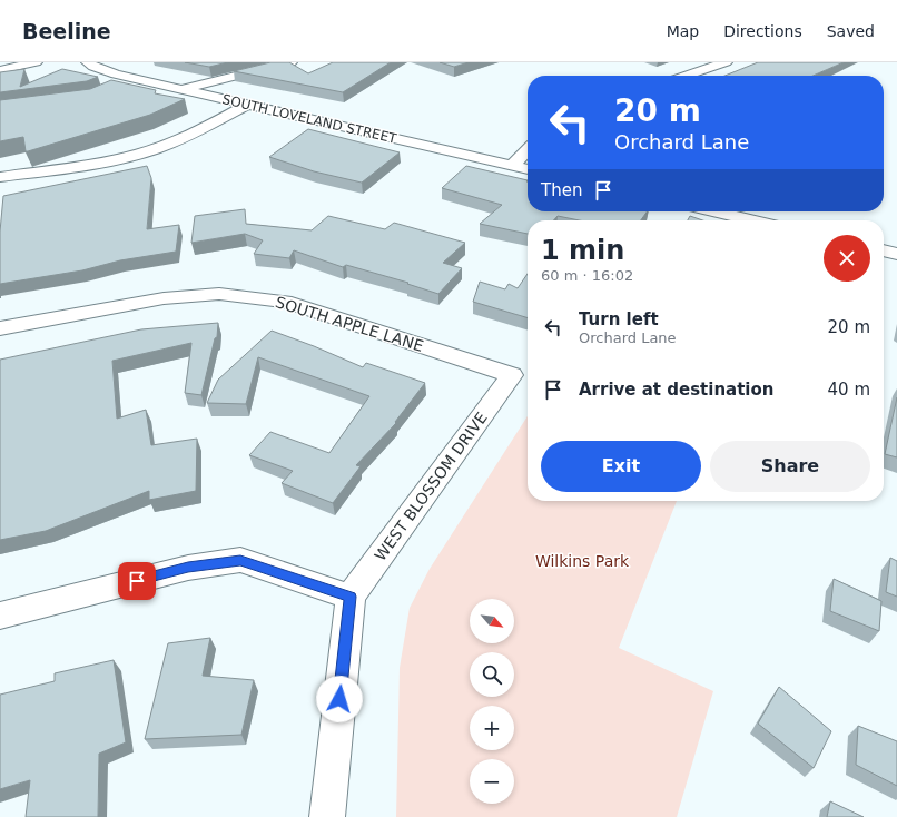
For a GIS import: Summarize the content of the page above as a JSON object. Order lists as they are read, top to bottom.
{
  "streets": {
    "street": ["SOUTH LOVELAND STREET", "SOUTH APPLE LANE", "WEST BLOSSOM DRIVE"]
  },
  "crossings": [
    ["SOUTH APPLE LANE", "WEST BLOSSOM DRIVE"]
  ],
  "parks": ["Wilkins Park"],
  "north": "bottom right",
  "page": {
    "header": "Beeline",
    "nav": ["Map", "Directions", "Saved"],
    "turn": ["20 m", "Orchard Lane"],
    "then": "Then",
    "heading": ["1 min", "60 m · 16:02"],
    "list": [
      {
        "name": "Turn left",
        "note": "Orchard Lane",
        "value": "20 m"
      },
      {
        "name": "Arrive at destination",
        "value": "40 m"
      }
    ],
    "buttons": ["Exit", "Share"],
    "map_buttons": ["+", "−"]
  }
}
